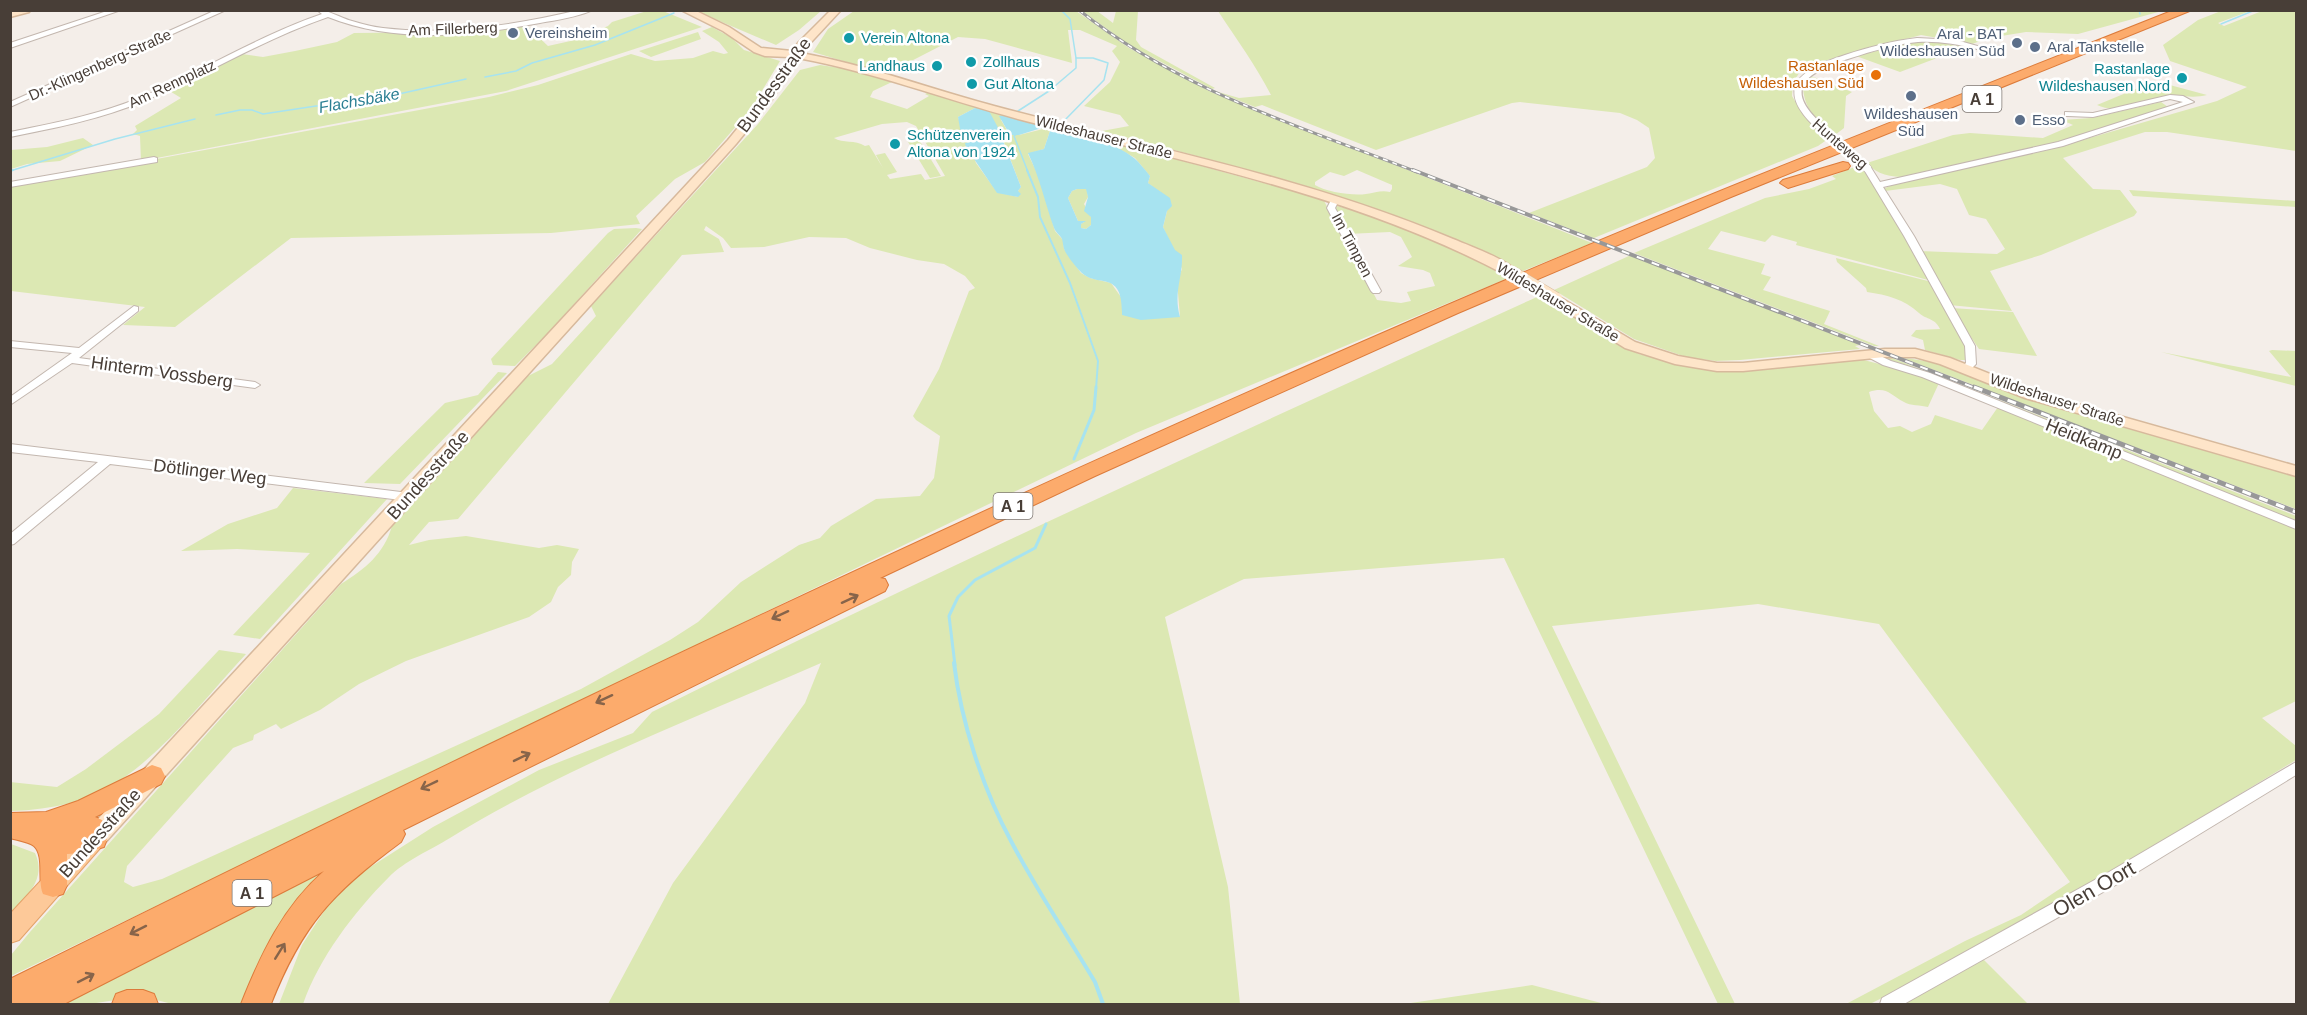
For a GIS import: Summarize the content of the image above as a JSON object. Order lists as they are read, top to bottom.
{
  "streets": {
    "highway": ["A 1"],
    "main road": ["Bundesstraße", "Wildeshauser Straße"],
    "street": [
      "Am Fillerberg",
      "Dr.-Klingenberg-Straße",
      "Am Rennplatz",
      "Hunteweg",
      "Im Timpen",
      "Hinterm Vossberg",
      "Heidkamp",
      "Dötlinger Weg",
      "Olen Oort"
    ]
  },
  "crossings": [
    ["Am Fillerberg", "Am Rennplatz"],
    ["Bundesstraße", "Wildeshauser Straße"],
    ["Bundesstraße", "Dötlinger Weg"],
    ["Wildeshauser Straße", "Hunteweg"],
    ["Wildeshauser Straße", "Im Timpen"],
    ["Wildeshauser Straße", "Heidkamp"]
  ],
  "water": ["Flachsbäke"],
  "places": [
    "Vereinsheim",
    "Verein Altona",
    "Aral - BAT Wildeshausen Süd",
    "Aral Tankstelle",
    "Zollhaus",
    "Landhaus",
    "Rastanlage Wildeshausen Süd",
    "Rastanlage Wildeshausen Nord",
    "Gut Altona",
    "Wildeshausen Süd",
    "Esso",
    "Schützenverein Altona von 1924"
  ]
}
